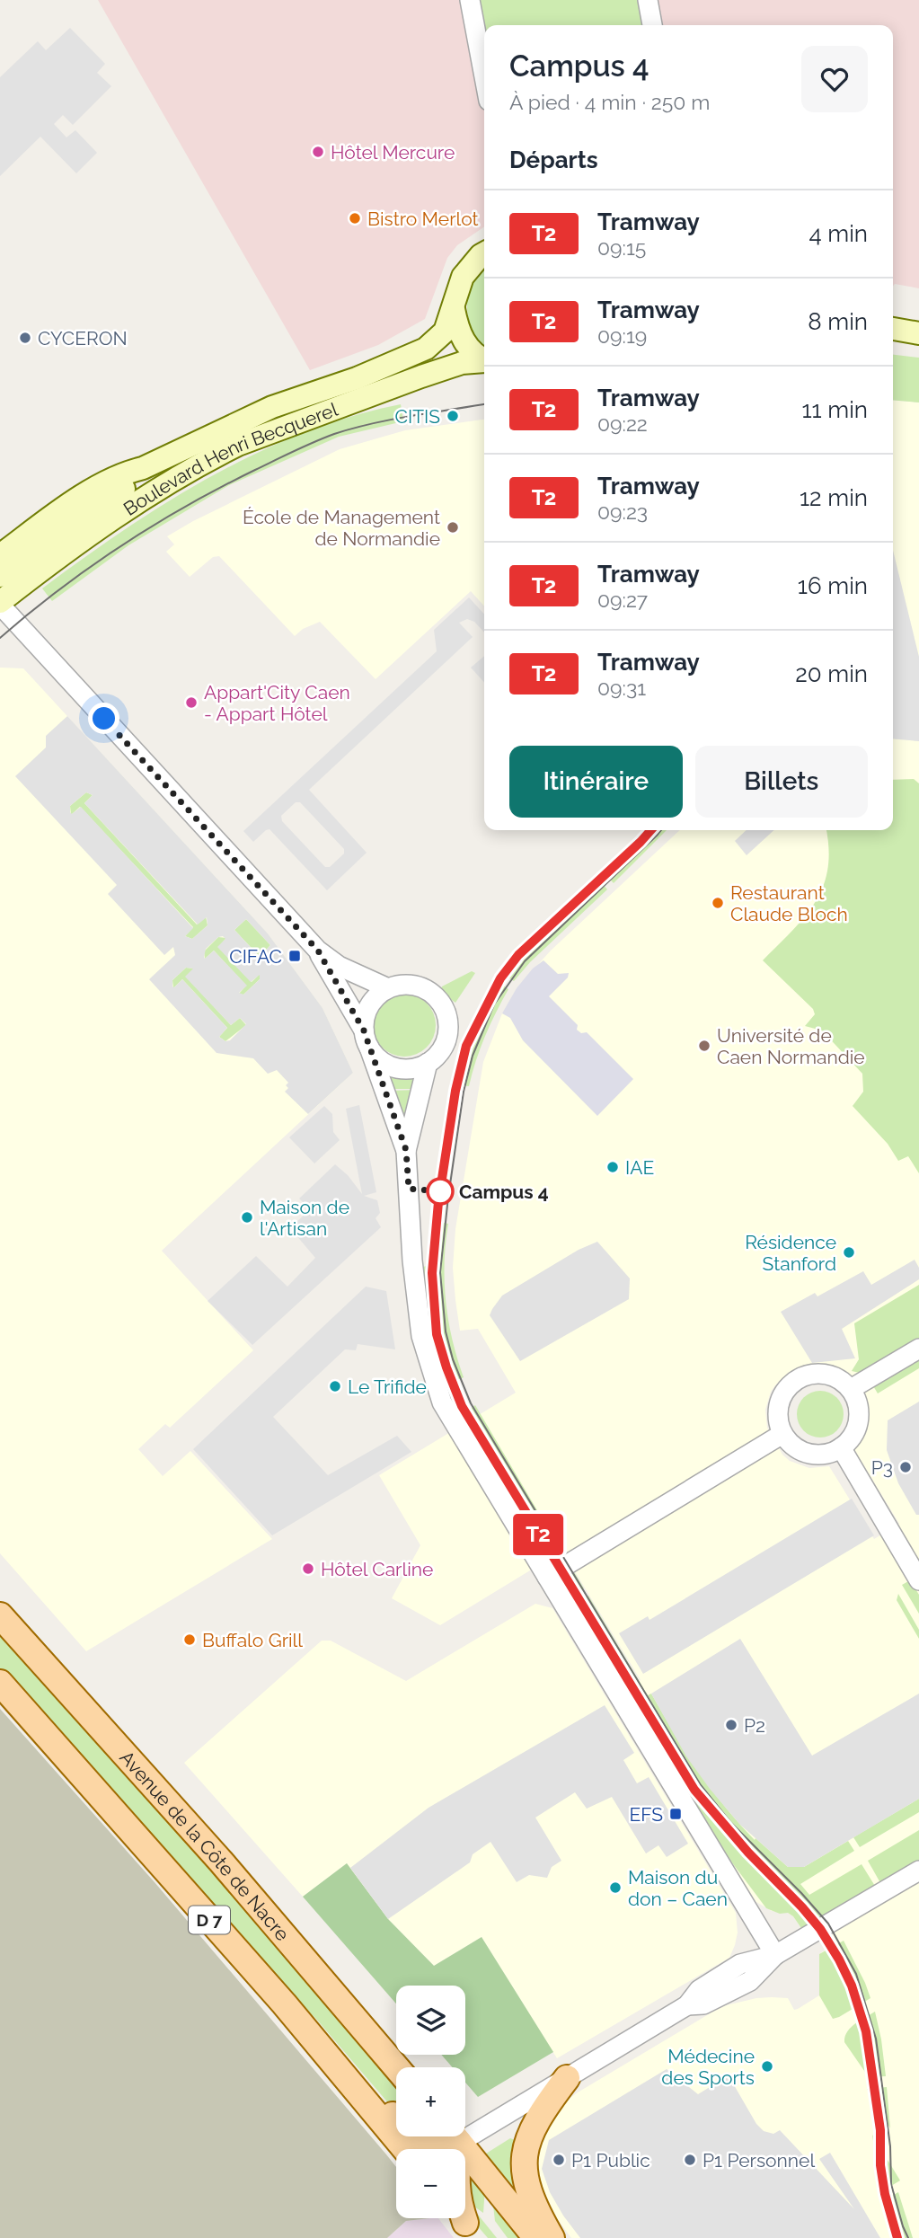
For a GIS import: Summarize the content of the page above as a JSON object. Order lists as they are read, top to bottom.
{
  "streets": {
    "main road": ["Boulevard Henri Becquerel", "Avenue de la Côte de Nacre", "D 7"]
  },
  "places": {
    "other": [
      "Hôtel Mercure",
      "Bistro Merlot",
      "CYCERON",
      "CITIS",
      "École de Management de Normandie",
      "Appart'City Caen - Appart Hôtel",
      "Restaurant Claude Bloch",
      "Université de Caen Normandie",
      "IAE",
      "Campus 4",
      "Maison de l'Artisan",
      "Résidence Stanford",
      "Le Trifide",
      "P3",
      "Hôtel Carline",
      "Buffalo Grill",
      "P2",
      "Maison du don – Caen",
      "Médecine des Sports",
      "P1 Public",
      "P1 Personnel"
    ],
    "transit": ["CIFAC", "EFS"]
  },
  "lines": ["tram line T2"],
  "page": {
    "on_map": "T2",
    "heading": [
      ["Campus 4", "À pied · 4 min · 250 m"],
      "Départs"
    ],
    "list": [
      {
        "mark": "T2",
        "name": "Tramway",
        "note": "09:15",
        "value": "4 min"
      },
      {
        "mark": "T2",
        "name": "Tramway",
        "note": "09:19",
        "value": "8 min"
      },
      {
        "mark": "T2",
        "name": "Tramway",
        "note": "09:22",
        "value": "11 min"
      },
      {
        "mark": "T2",
        "name": "Tramway",
        "note": "09:23",
        "value": "12 min"
      },
      {
        "mark": "T2",
        "name": "Tramway",
        "note": "09:27",
        "value": "16 min"
      },
      {
        "mark": "T2",
        "name": "Tramway",
        "note": "09:31",
        "value": "20 min"
      }
    ],
    "buttons": ["Itinéraire", "Billets"],
    "map_buttons": ["+", "−"]
  }
}
